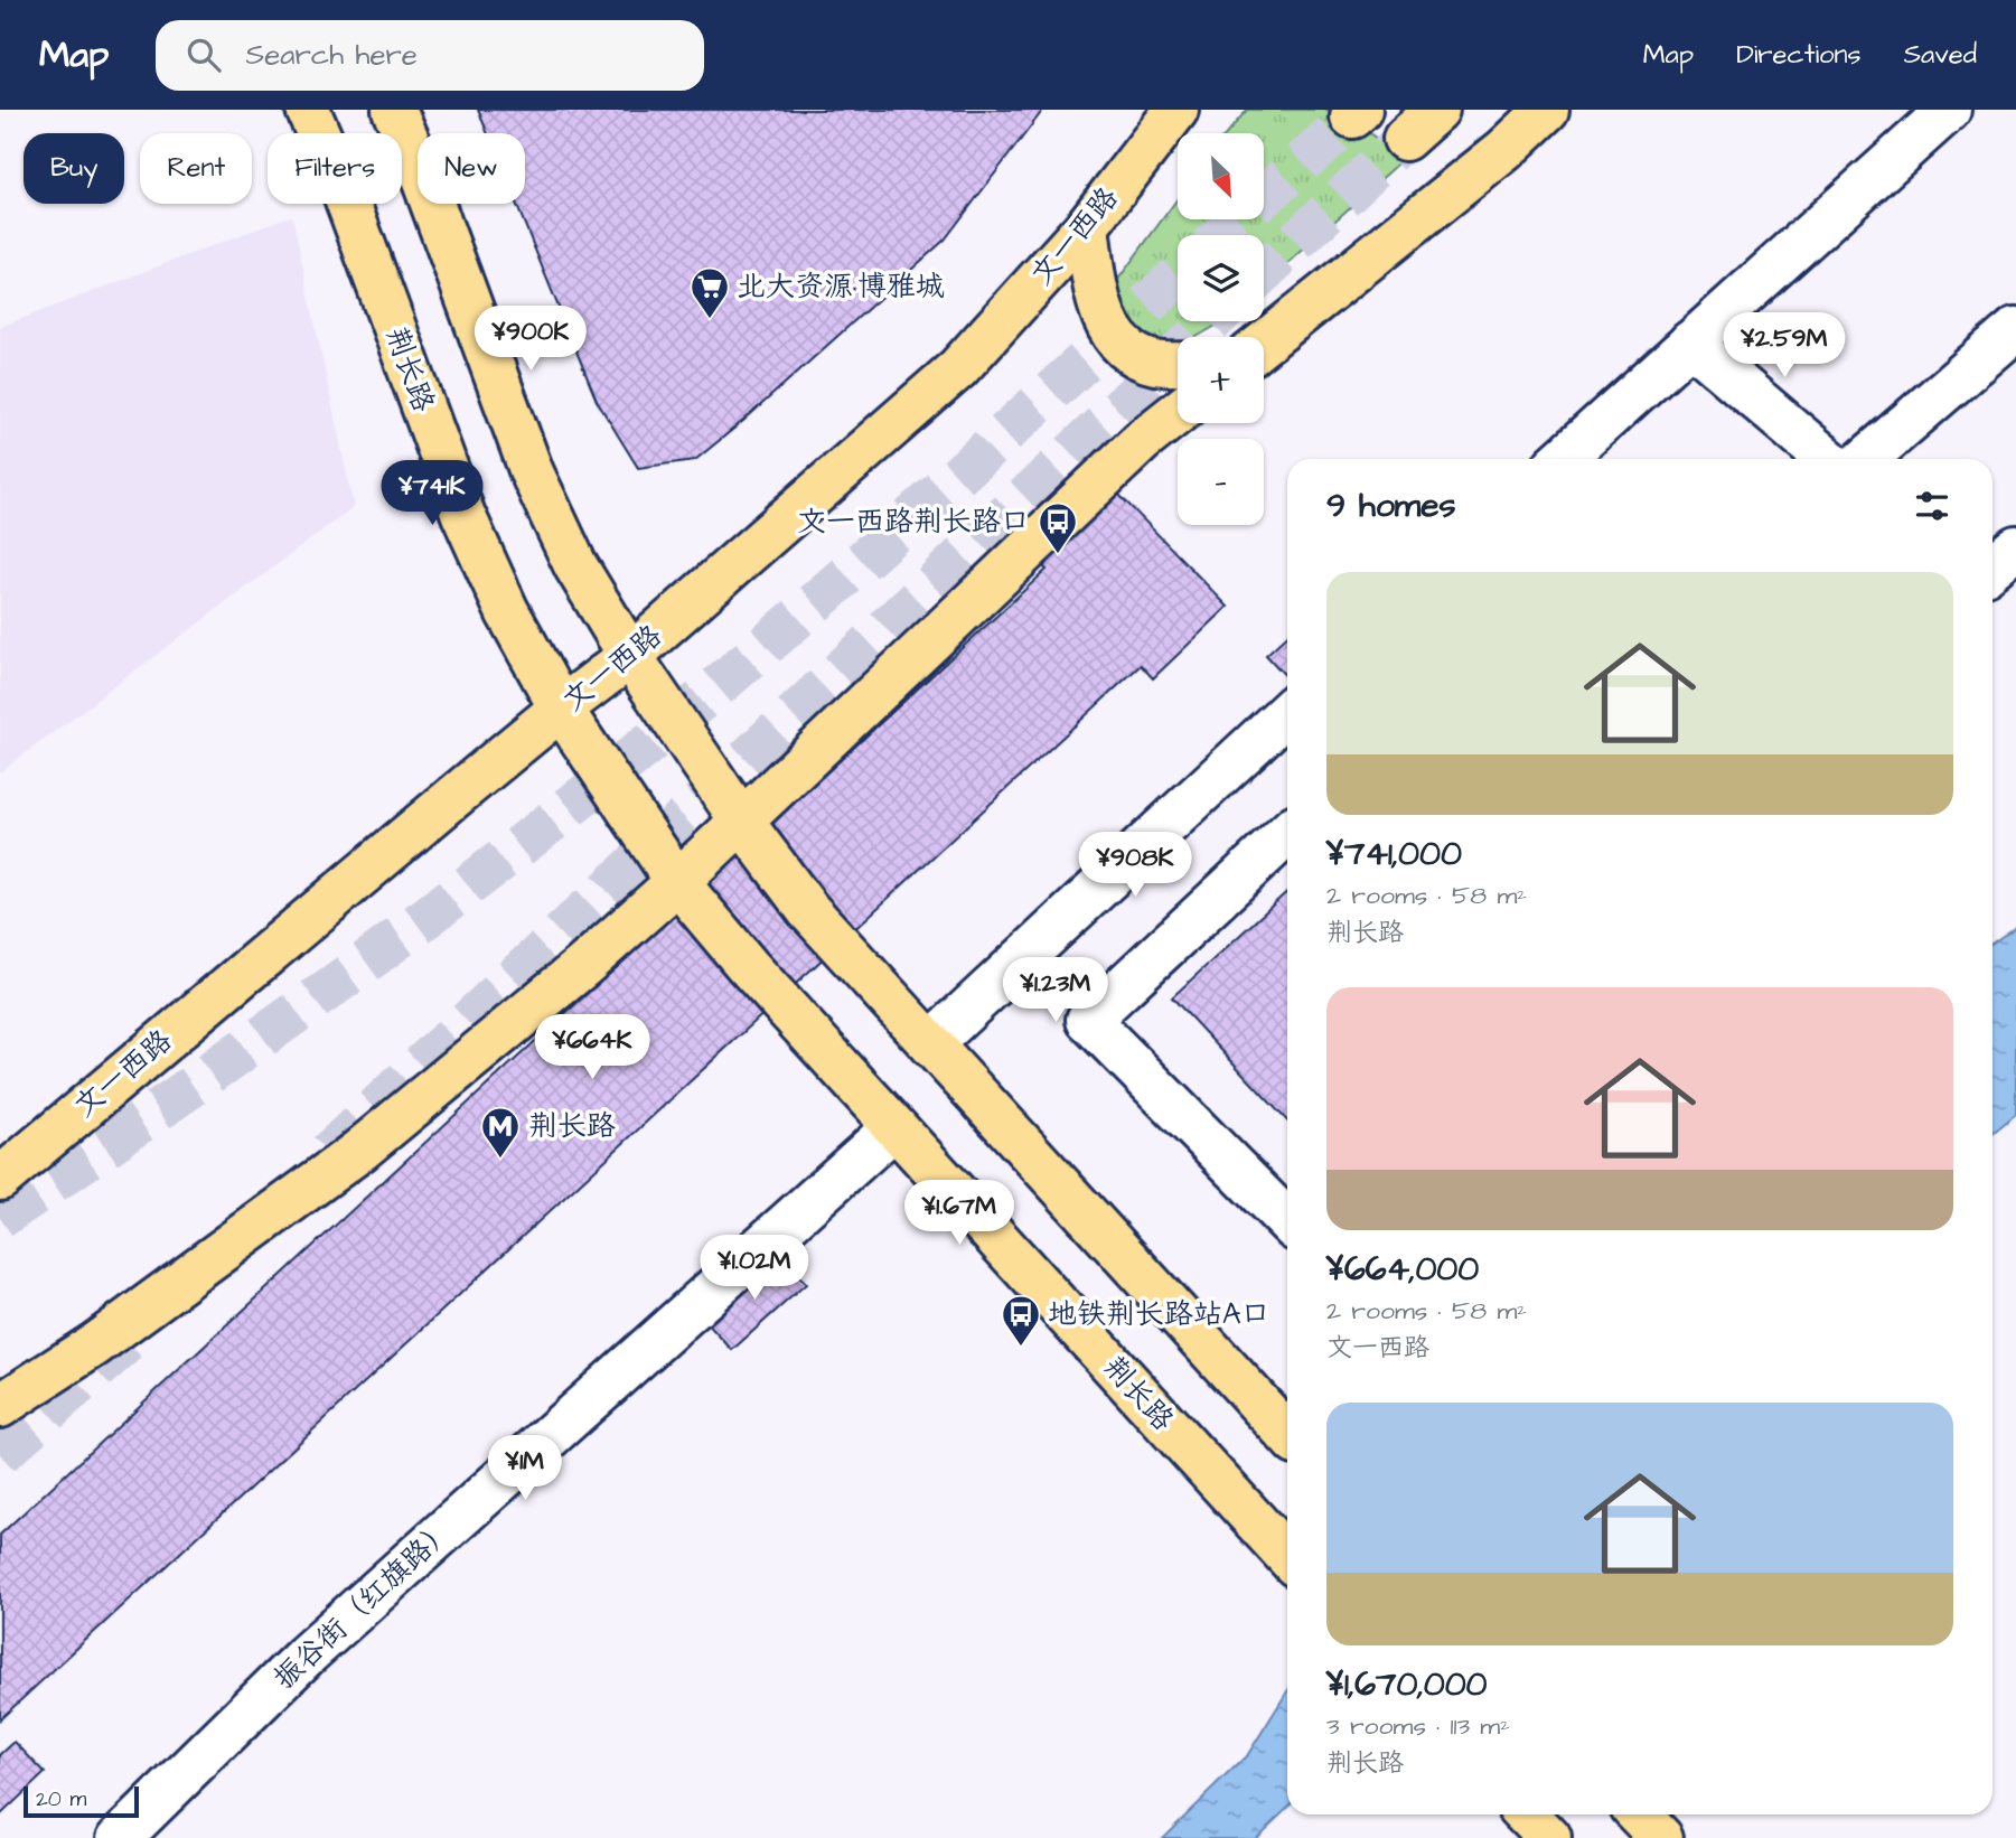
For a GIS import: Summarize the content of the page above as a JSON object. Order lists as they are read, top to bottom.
{
  "streets": {
    "main road": ["文一西路", "荆长路"],
    "street": ["振谷街（红旗路）"]
  },
  "crossings": [
    ["文一西路", "荆长路"],
    ["荆长路", "振谷街（红旗路）"]
  ],
  "places": {
    "supermarket": ["北大资源·博雅城"],
    "bus stop": ["文一西路荆长路口", "地铁荆长路站A口"],
    "metro station": ["荆长路"]
  },
  "scale_bar": "20 m",
  "north": "bottom right",
  "page": {
    "header": "Map",
    "search": "Search here",
    "nav": ["Map", "Directions", "Saved"],
    "map_buttons": ["+", "−"],
    "chip": [
      "Buy",
      "Rent",
      "Filters",
      "New"
    ],
    "price": [
      "¥900K",
      "¥2.59M",
      "¥741K",
      "¥908K",
      "¥1.23M",
      "¥664K",
      "¥1.67M",
      "¥1.02M",
      "¥1M"
    ],
    "heading": "9 homes",
    "list": [
      {
        "name": "¥741,000",
        "note": "2 rooms · 58 m² · 荆长路"
      },
      {
        "name": "¥664,000",
        "note": "2 rooms · 58 m² · 文一西路"
      },
      {
        "name": "¥1,670,000",
        "note": "3 rooms · 113 m² · 荆长路"
      }
    ],
    "scale": "20 m"
  }
}
